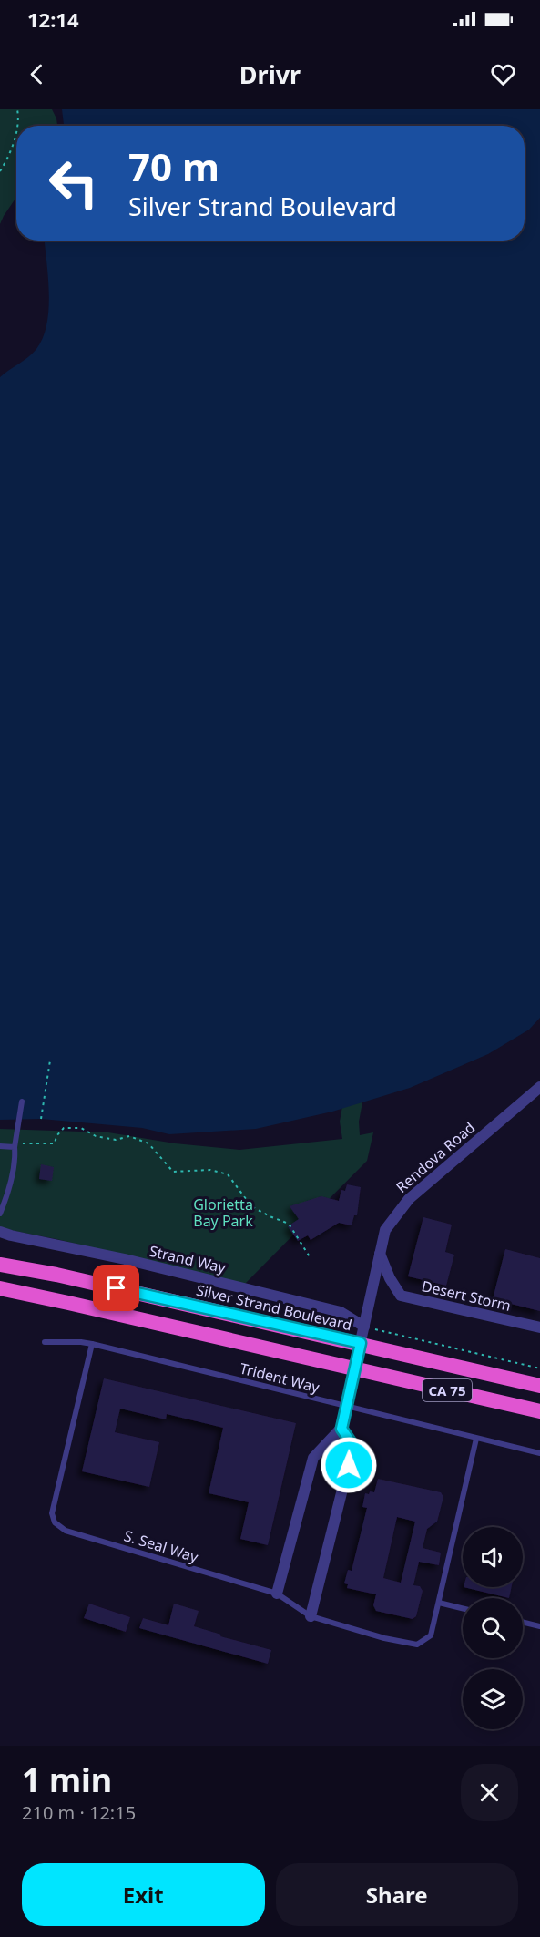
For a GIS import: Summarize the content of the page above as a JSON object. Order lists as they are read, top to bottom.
{
  "streets": {
    "highway": ["Silver Strand Boulevard", "CA 75"],
    "street": ["Rendova Road", "Strand Way", "Desert Storm"],
    "lane": ["Trident Way", "S. Seal Way"]
  },
  "crossings": [
    ["Rendova Road", "Strand Way"],
    ["Rendova Road", "Desert Storm"],
    ["Rendova Road", "Silver Strand Boulevard"],
    ["Rendova Road", "Trident Way"],
    ["Rendova Road", "CA 75"],
    ["Trident Way", "S. Seal Way"]
  ],
  "parks": ["Glorietta Bay Park"],
  "page": {
    "status": "12:14",
    "header": "Drivr",
    "turn": ["70 m", "Silver Strand Boulevard"],
    "heading": ["1 min", "210 m · 12:15"],
    "buttons": ["Exit", "Share"]
  }
}
